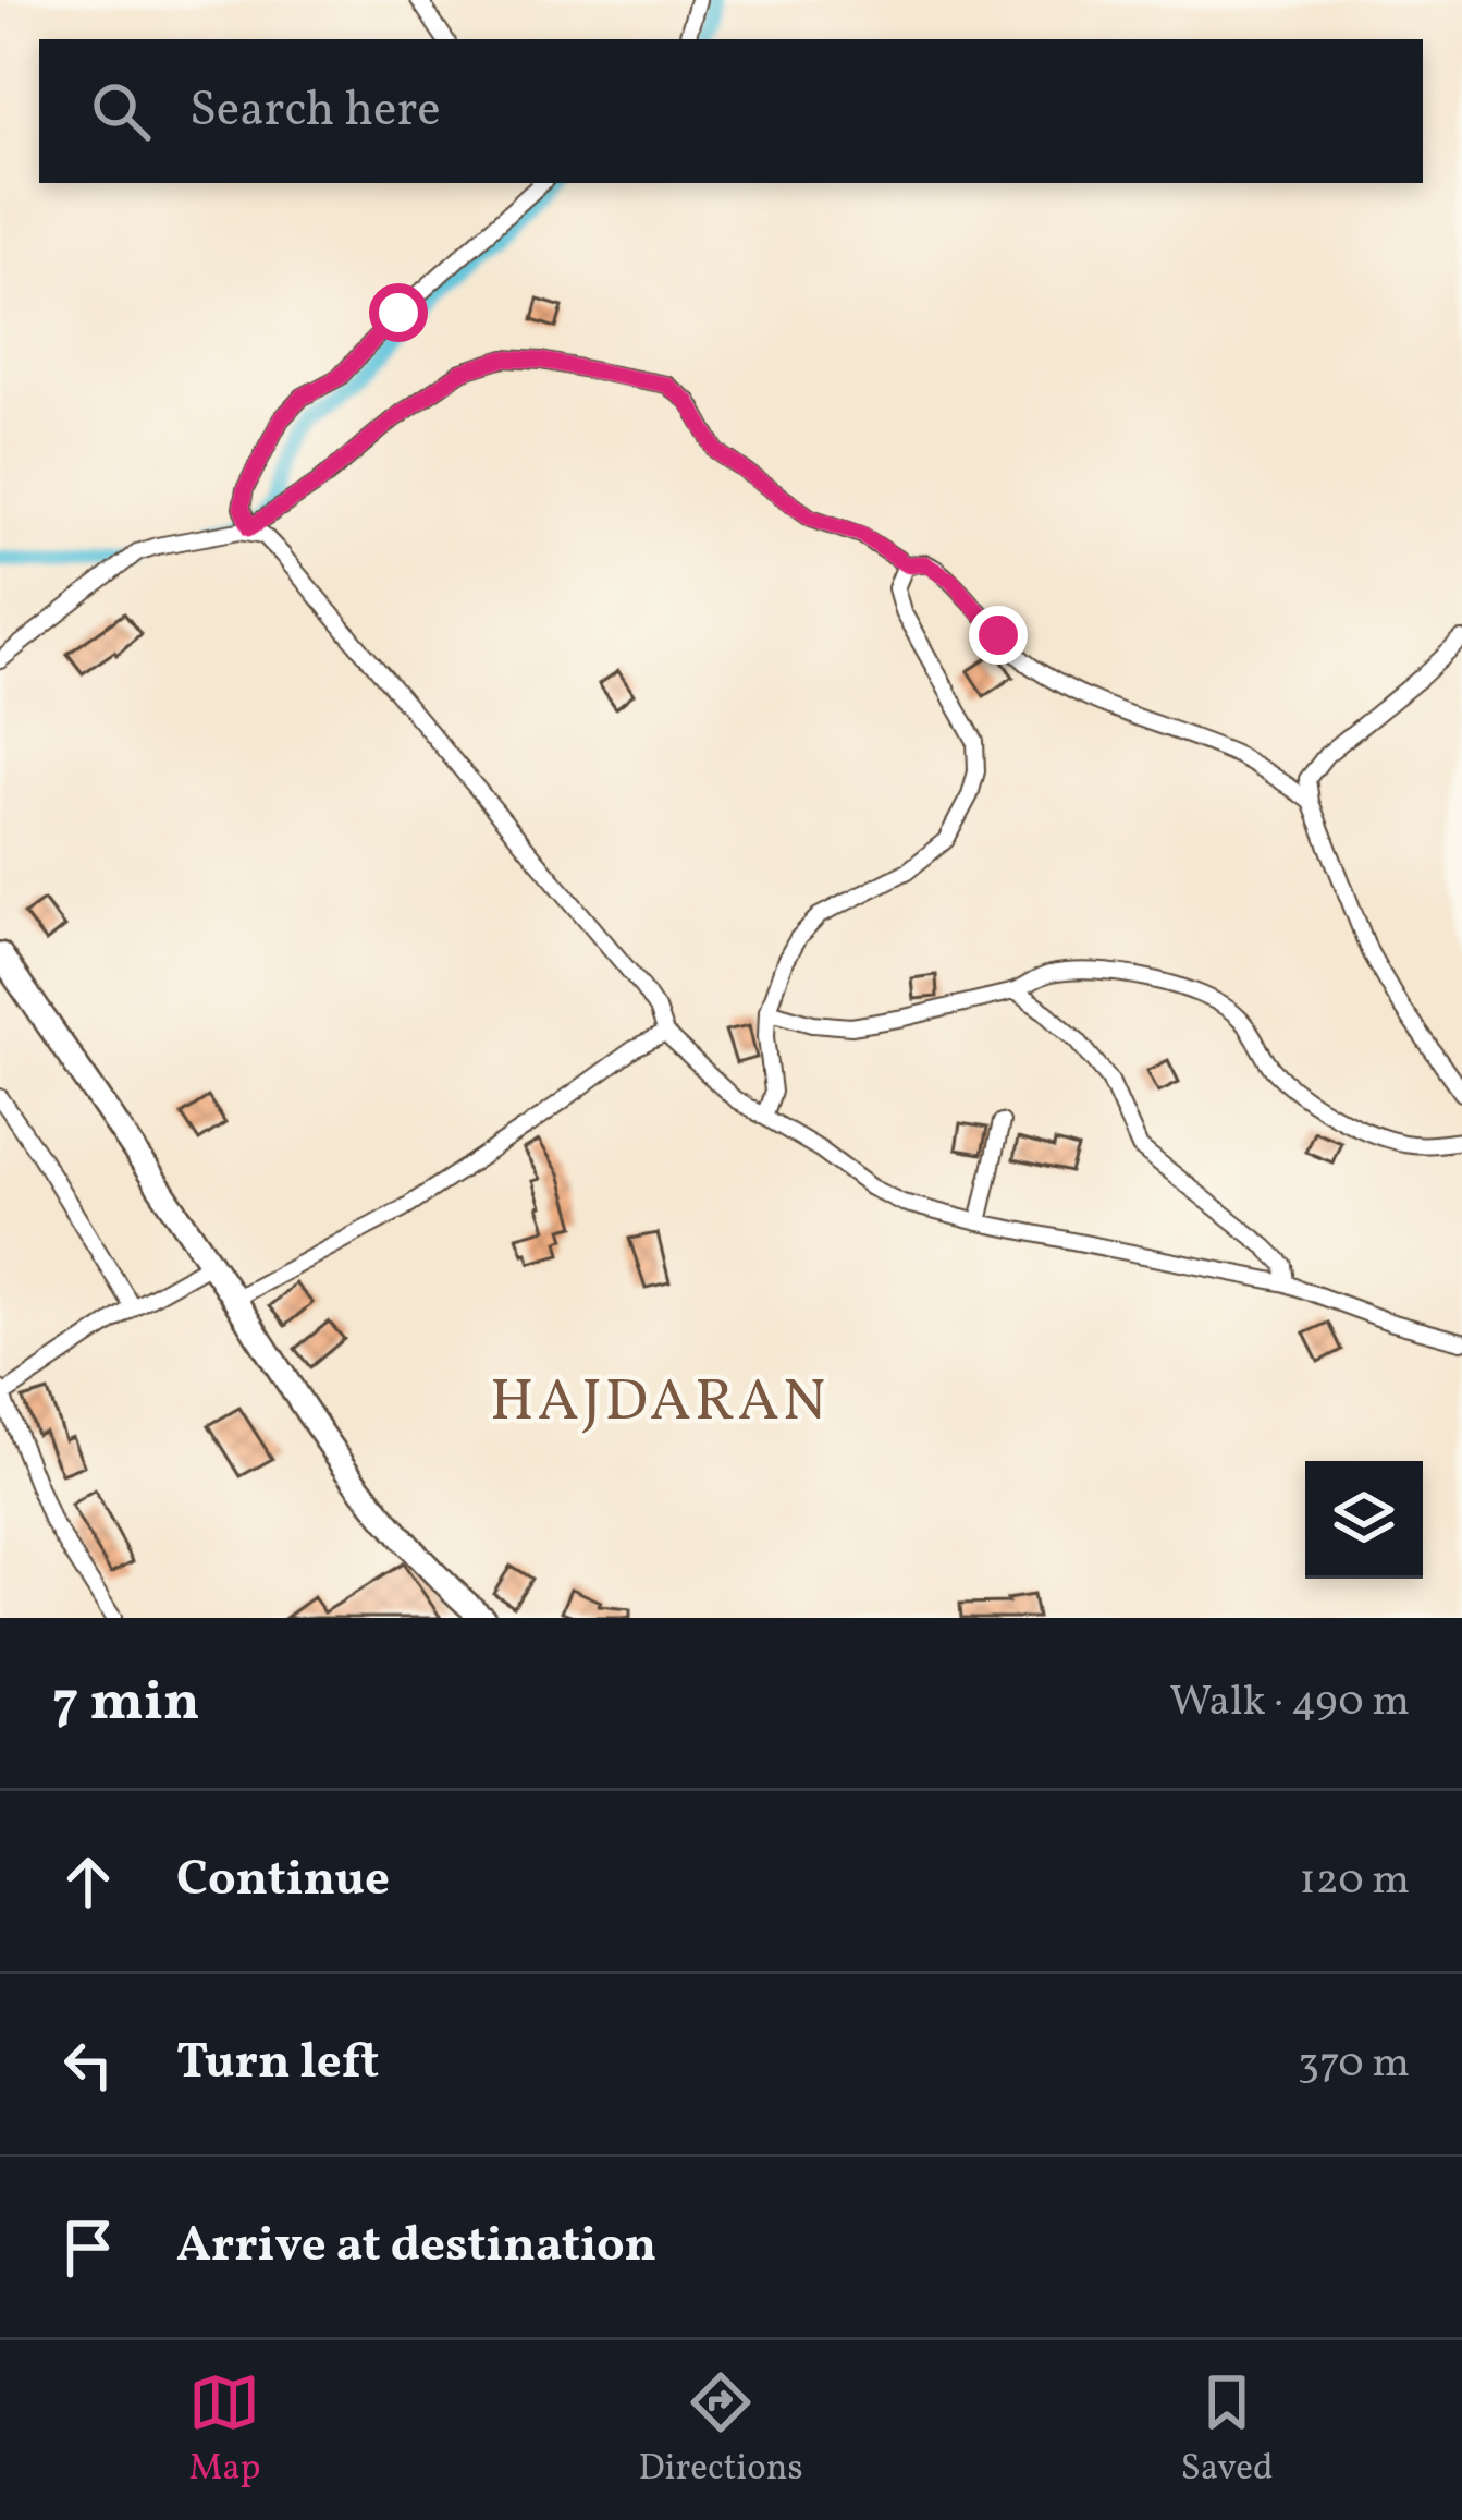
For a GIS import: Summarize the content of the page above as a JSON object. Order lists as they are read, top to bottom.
{
  "districts": ["HAJDARAN"],
  "page": {
    "search": "Search here",
    "heading": ["7 min", "Walk · 490 m"],
    "list": [
      ["Continue", "120 m"],
      ["Turn left", "370 m"],
      "Arrive at destination"
    ],
    "nav": ["Map", "Directions", "Saved"]
  }
}
